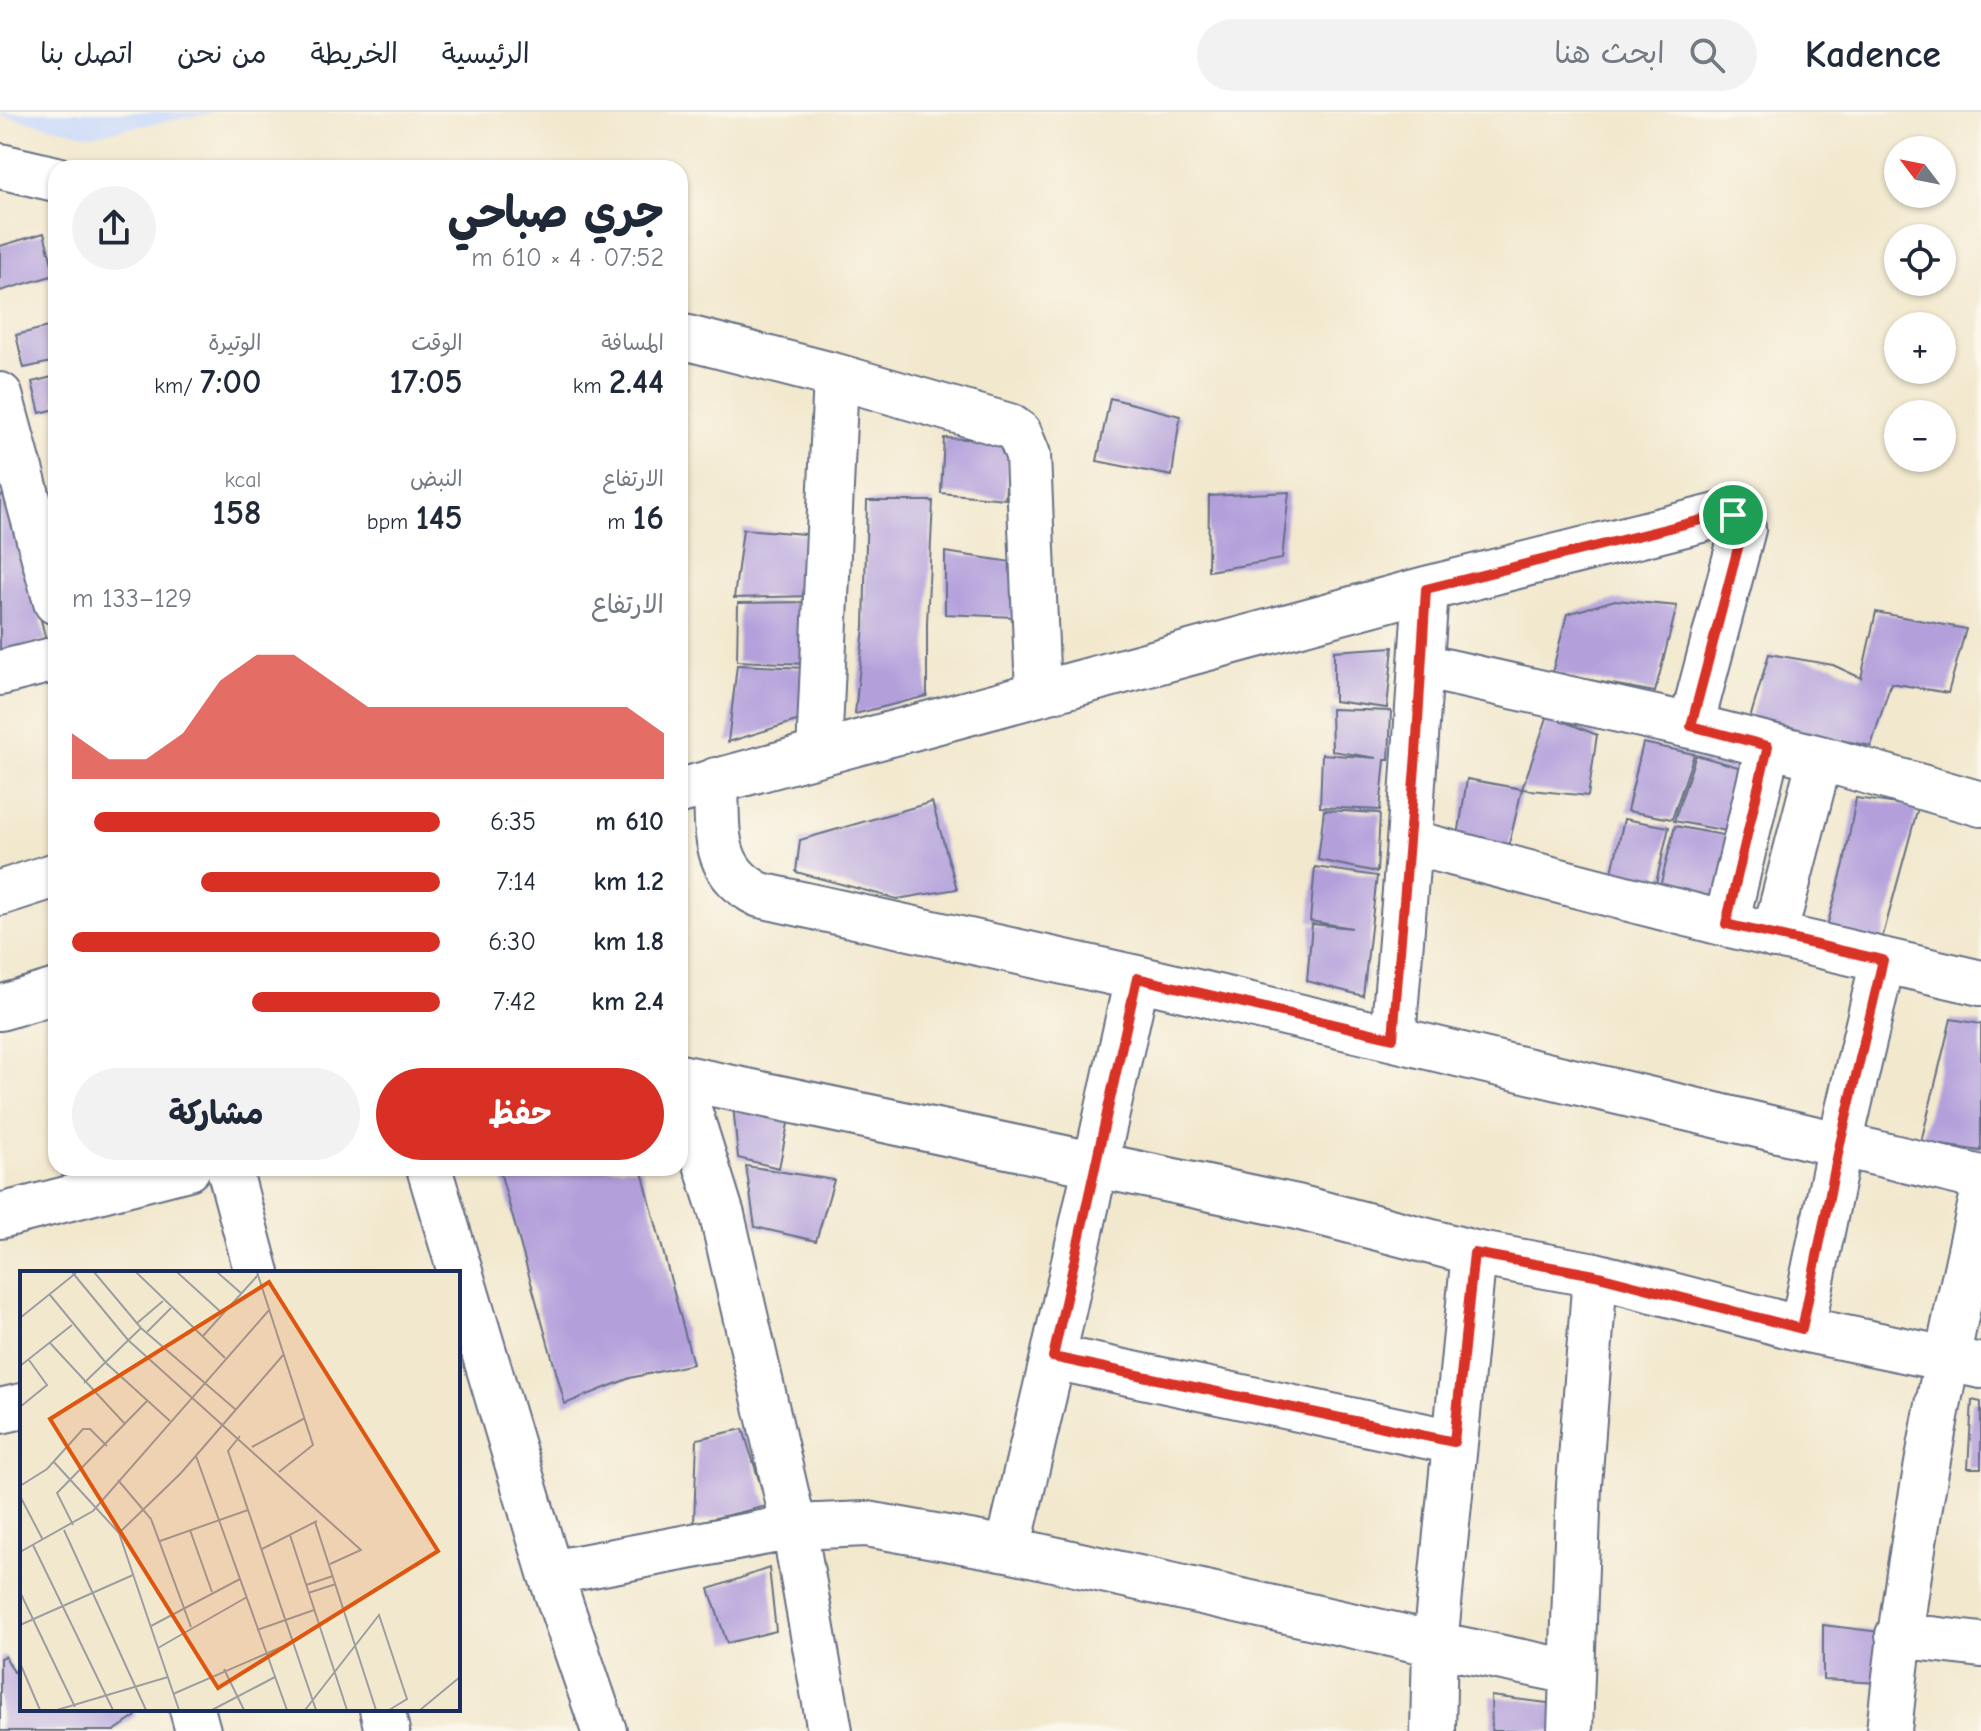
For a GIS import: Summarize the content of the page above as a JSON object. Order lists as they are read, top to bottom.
{
  "north": "top left",
  "page": {
    "header": "Kadence",
    "search": "ابحث هنا",
    "nav": [
      "الرئيسية",
      "الخريطة",
      "من نحن",
      "اتصل بنا"
    ],
    "map_buttons": ["+", "−"],
    "heading": ["جري صباحي", "07:52 · 4 × 610 m"],
    "stats": [
      ["المسافة", "2.44 km"],
      ["الوقت", "17:05"],
      ["الوتيرة", "7:00 /km"],
      ["الارتفاع", "16 m"],
      ["النبض", "145 bpm"],
      ["kcal", "158"]
    ],
    "chart": ["الارتفاع", "129–133 m"],
    "list": [
      {
        "name": "610 m",
        "note": "6:35"
      },
      {
        "name": "1.2 km",
        "note": "7:14"
      },
      {
        "name": "1.8 km",
        "note": "6:30"
      },
      {
        "name": "2.4 km",
        "note": "7:42"
      }
    ],
    "buttons": ["حفظ", "مشاركة"]
  }
}
